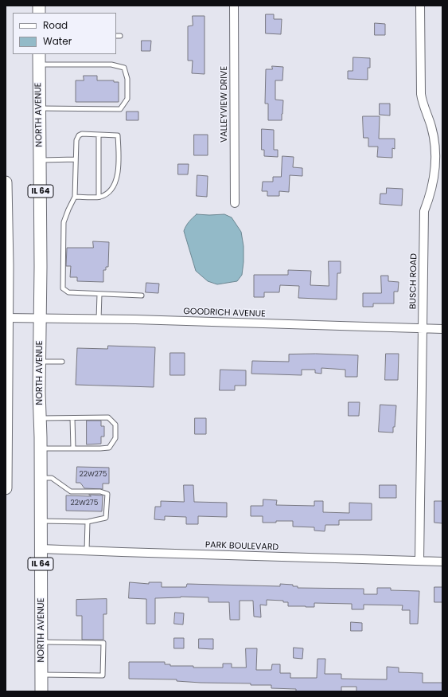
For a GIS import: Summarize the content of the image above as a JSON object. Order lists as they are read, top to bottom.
{
  "streets": {
    "main road": ["NORTH AVENUE", "IL 64"],
    "street": [
      "VALLEYVIEW DRIVE",
      "BUSCH ROAD",
      "GOODRICH AVENUE",
      "PARK BOULEVARD"
    ]
  },
  "crossings": [
    ["NORTH AVENUE", "GOODRICH AVENUE"],
    ["NORTH AVENUE", "PARK BOULEVARD"],
    ["BUSCH ROAD", "GOODRICH AVENUE"],
    ["BUSCH ROAD", "PARK BOULEVARD"]
  ],
  "house_numbers": ["22W275", "22W275"],
  "legend": ["Road", "Water"]
}
